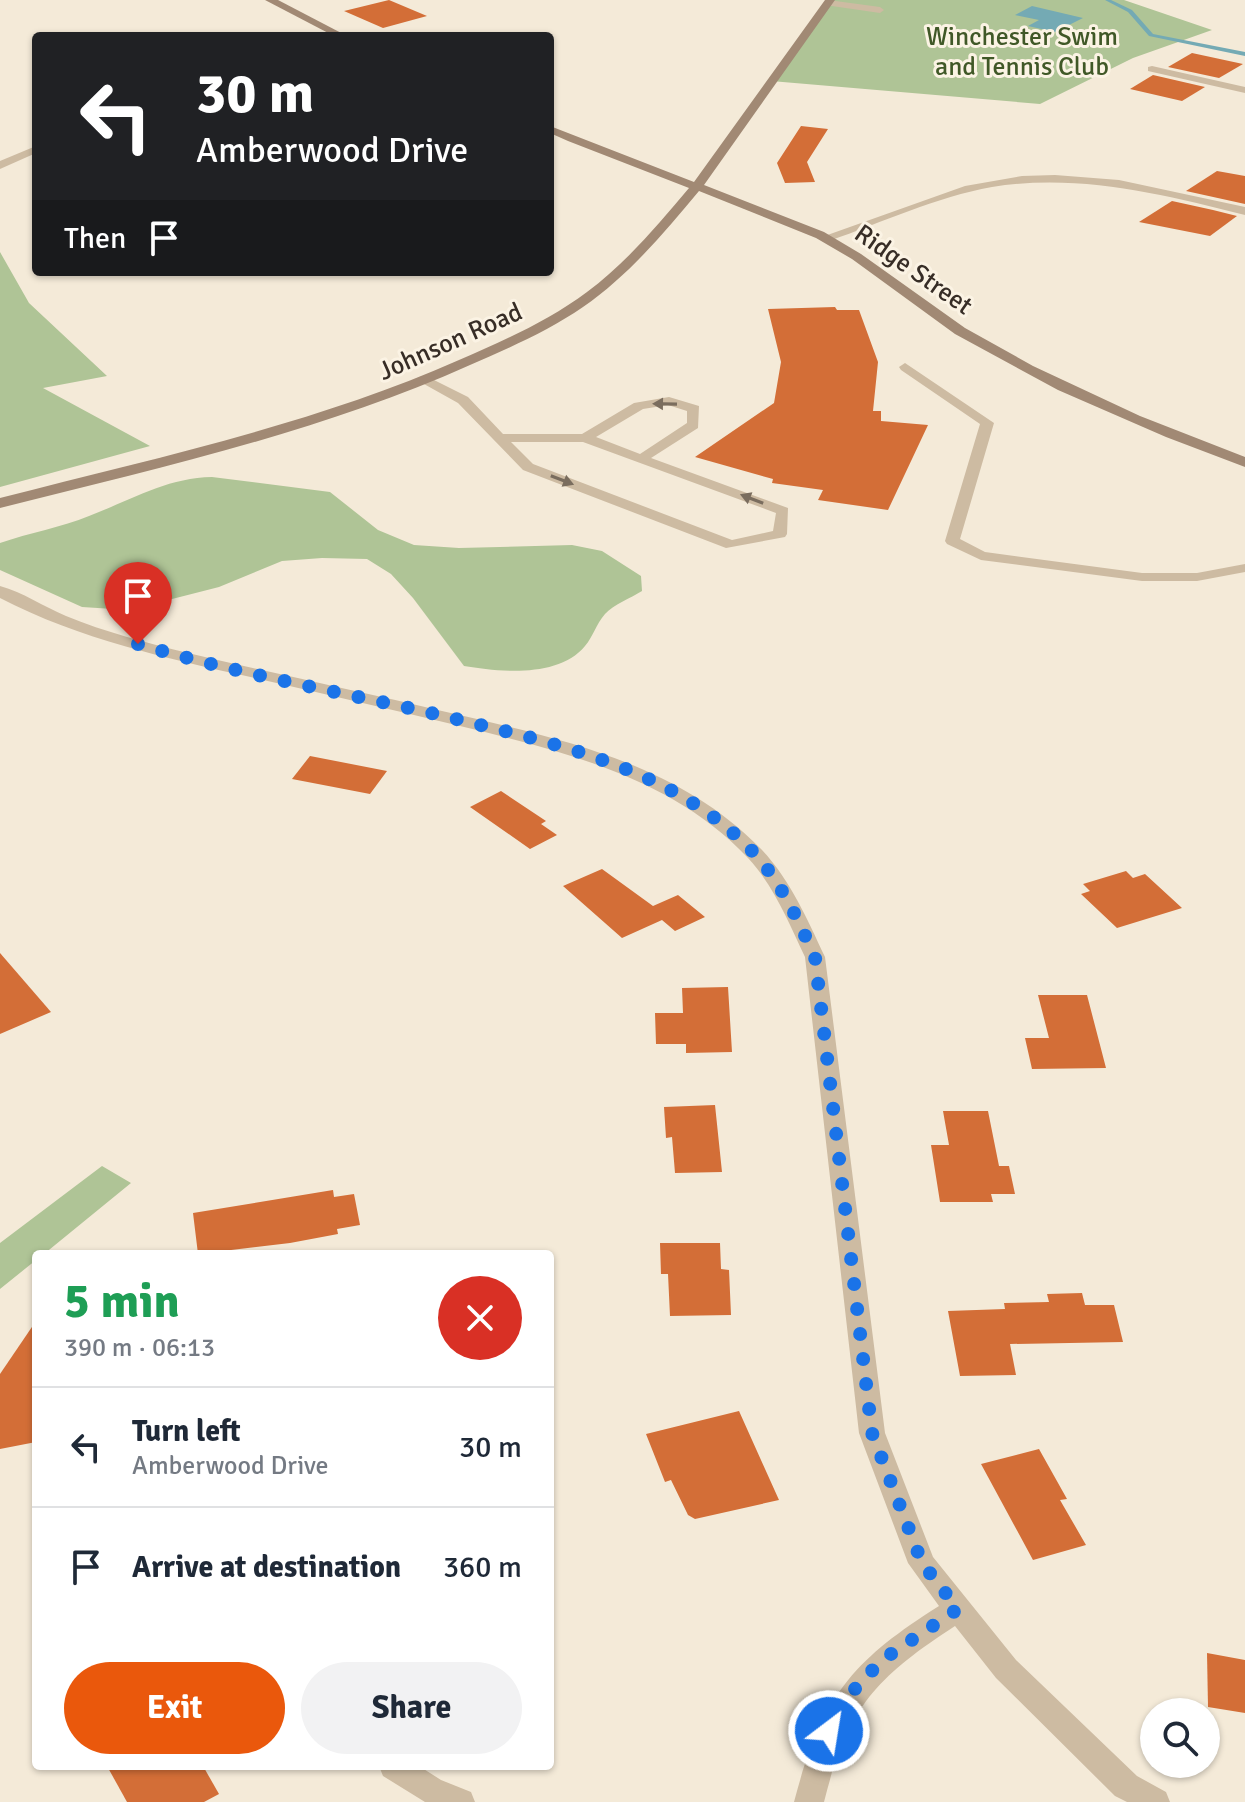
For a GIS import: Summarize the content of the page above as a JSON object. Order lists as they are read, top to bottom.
{
  "streets": {
    "street": ["Ridge Street", "Johnson Road"]
  },
  "crossings": [
    ["Ridge Street", "Johnson Road"]
  ],
  "parks": ["Winchester Swim and Tennis Club"],
  "page": {
    "turn": ["30 m", "Amberwood Drive"],
    "then": "Then",
    "heading": ["5 min", "390 m · 06:13"],
    "list": [
      {
        "name": "Turn left",
        "note": "Amberwood Drive",
        "value": "30 m"
      },
      {
        "name": "Arrive at destination",
        "value": "360 m"
      }
    ],
    "buttons": ["Exit", "Share"]
  }
}
